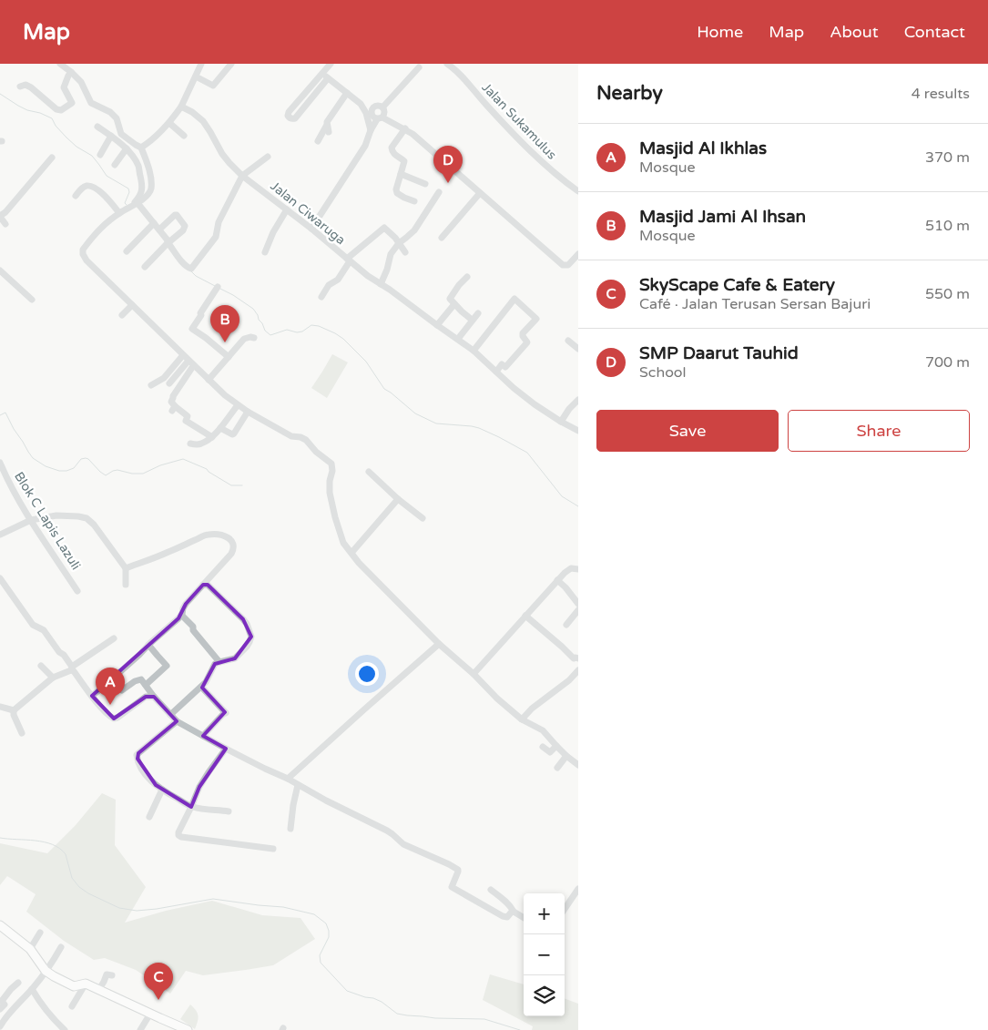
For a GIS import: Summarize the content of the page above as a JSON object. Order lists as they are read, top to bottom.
{
  "streets": {
    "street": ["Jalan Sukamulus", "Jalan Ciwaruga", "Blok C Lapis Lazuli"]
  },
  "page": {
    "header": "Map",
    "nav": [
      "Home",
      "Map",
      "About",
      "Contact"
    ],
    "heading": ["Nearby", "4 results"],
    "list": [
      {
        "mark": "A",
        "name": "Masjid Al Ikhlas",
        "note": "Mosque",
        "value": "370 m"
      },
      {
        "mark": "B",
        "name": "Masjid Jami Al Ihsan",
        "note": "Mosque",
        "value": "510 m"
      },
      {
        "mark": "C",
        "name": "SkyScape Cafe & Eatery",
        "note": "Café · Jalan Terusan Sersan Bajuri",
        "value": "550 m"
      },
      {
        "mark": "D",
        "name": "SMP Daarut Tauhid",
        "note": "School",
        "value": "700 m"
      }
    ],
    "pins": [
      "D",
      "B",
      "A",
      "C"
    ],
    "buttons": ["Save", "Share"],
    "map_buttons": ["+", "−"]
  }
}
